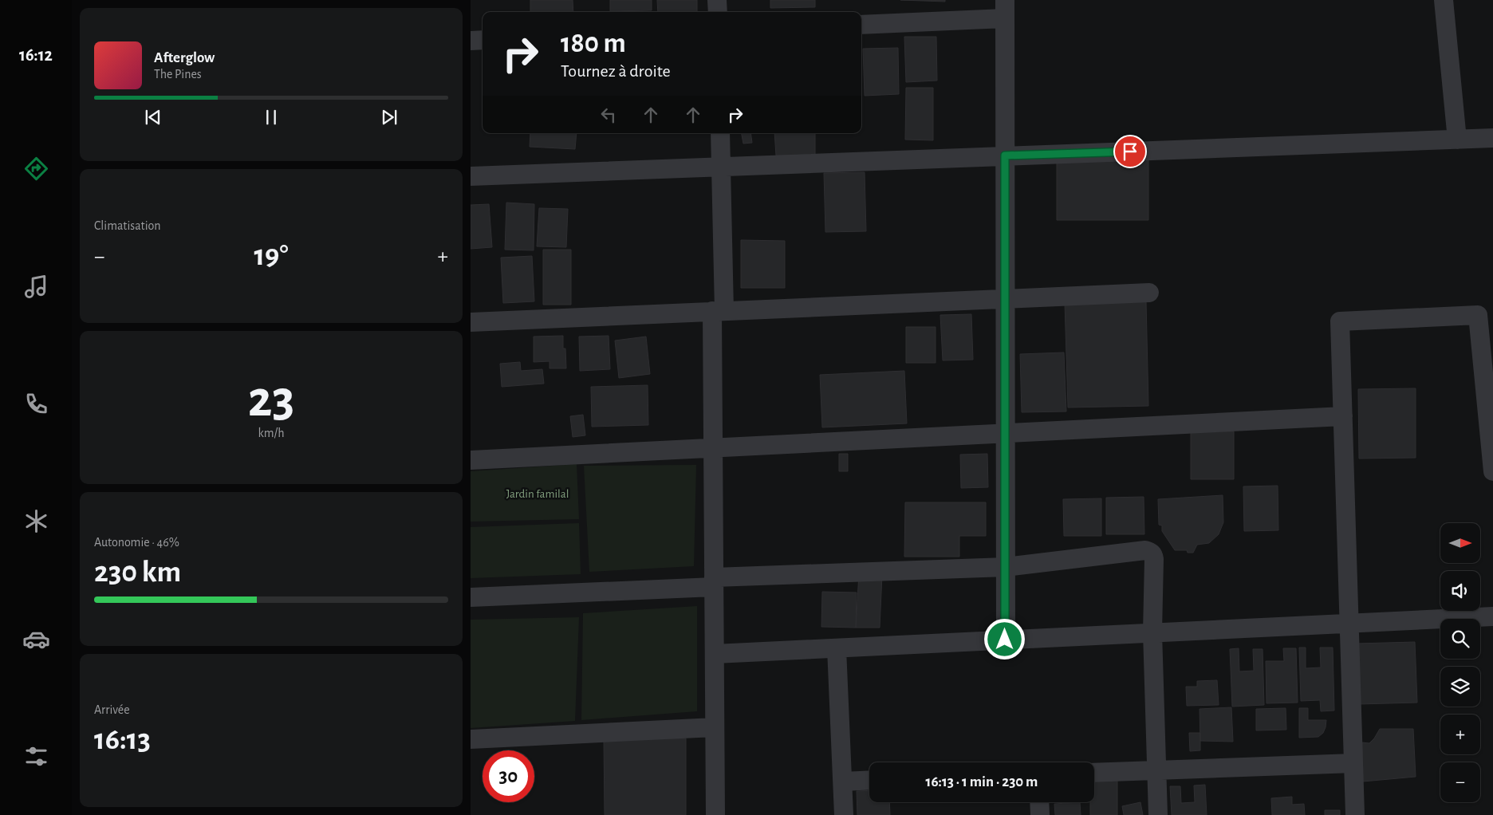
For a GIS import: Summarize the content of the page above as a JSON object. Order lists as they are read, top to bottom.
{
  "parks": ["Jardin familal"],
  "north": "right",
  "page": {
    "tabs": "16:12",
    "turn": ["180 m", "Tournez à droite"],
    "song": ["Afterglow", "The Pines"],
    "tile": [
      "Climatisation",
      ["23", "km/h"],
      ["Autonomie · 46%", "230 km"],
      ["Arrivée", "16:13"]
    ],
    "heat": ["−", "19°", "+"],
    "map_buttons": ["+", "−"],
    "limit": "30",
    "trip": "16:13 · 1 min · 230 m"
  }
}
